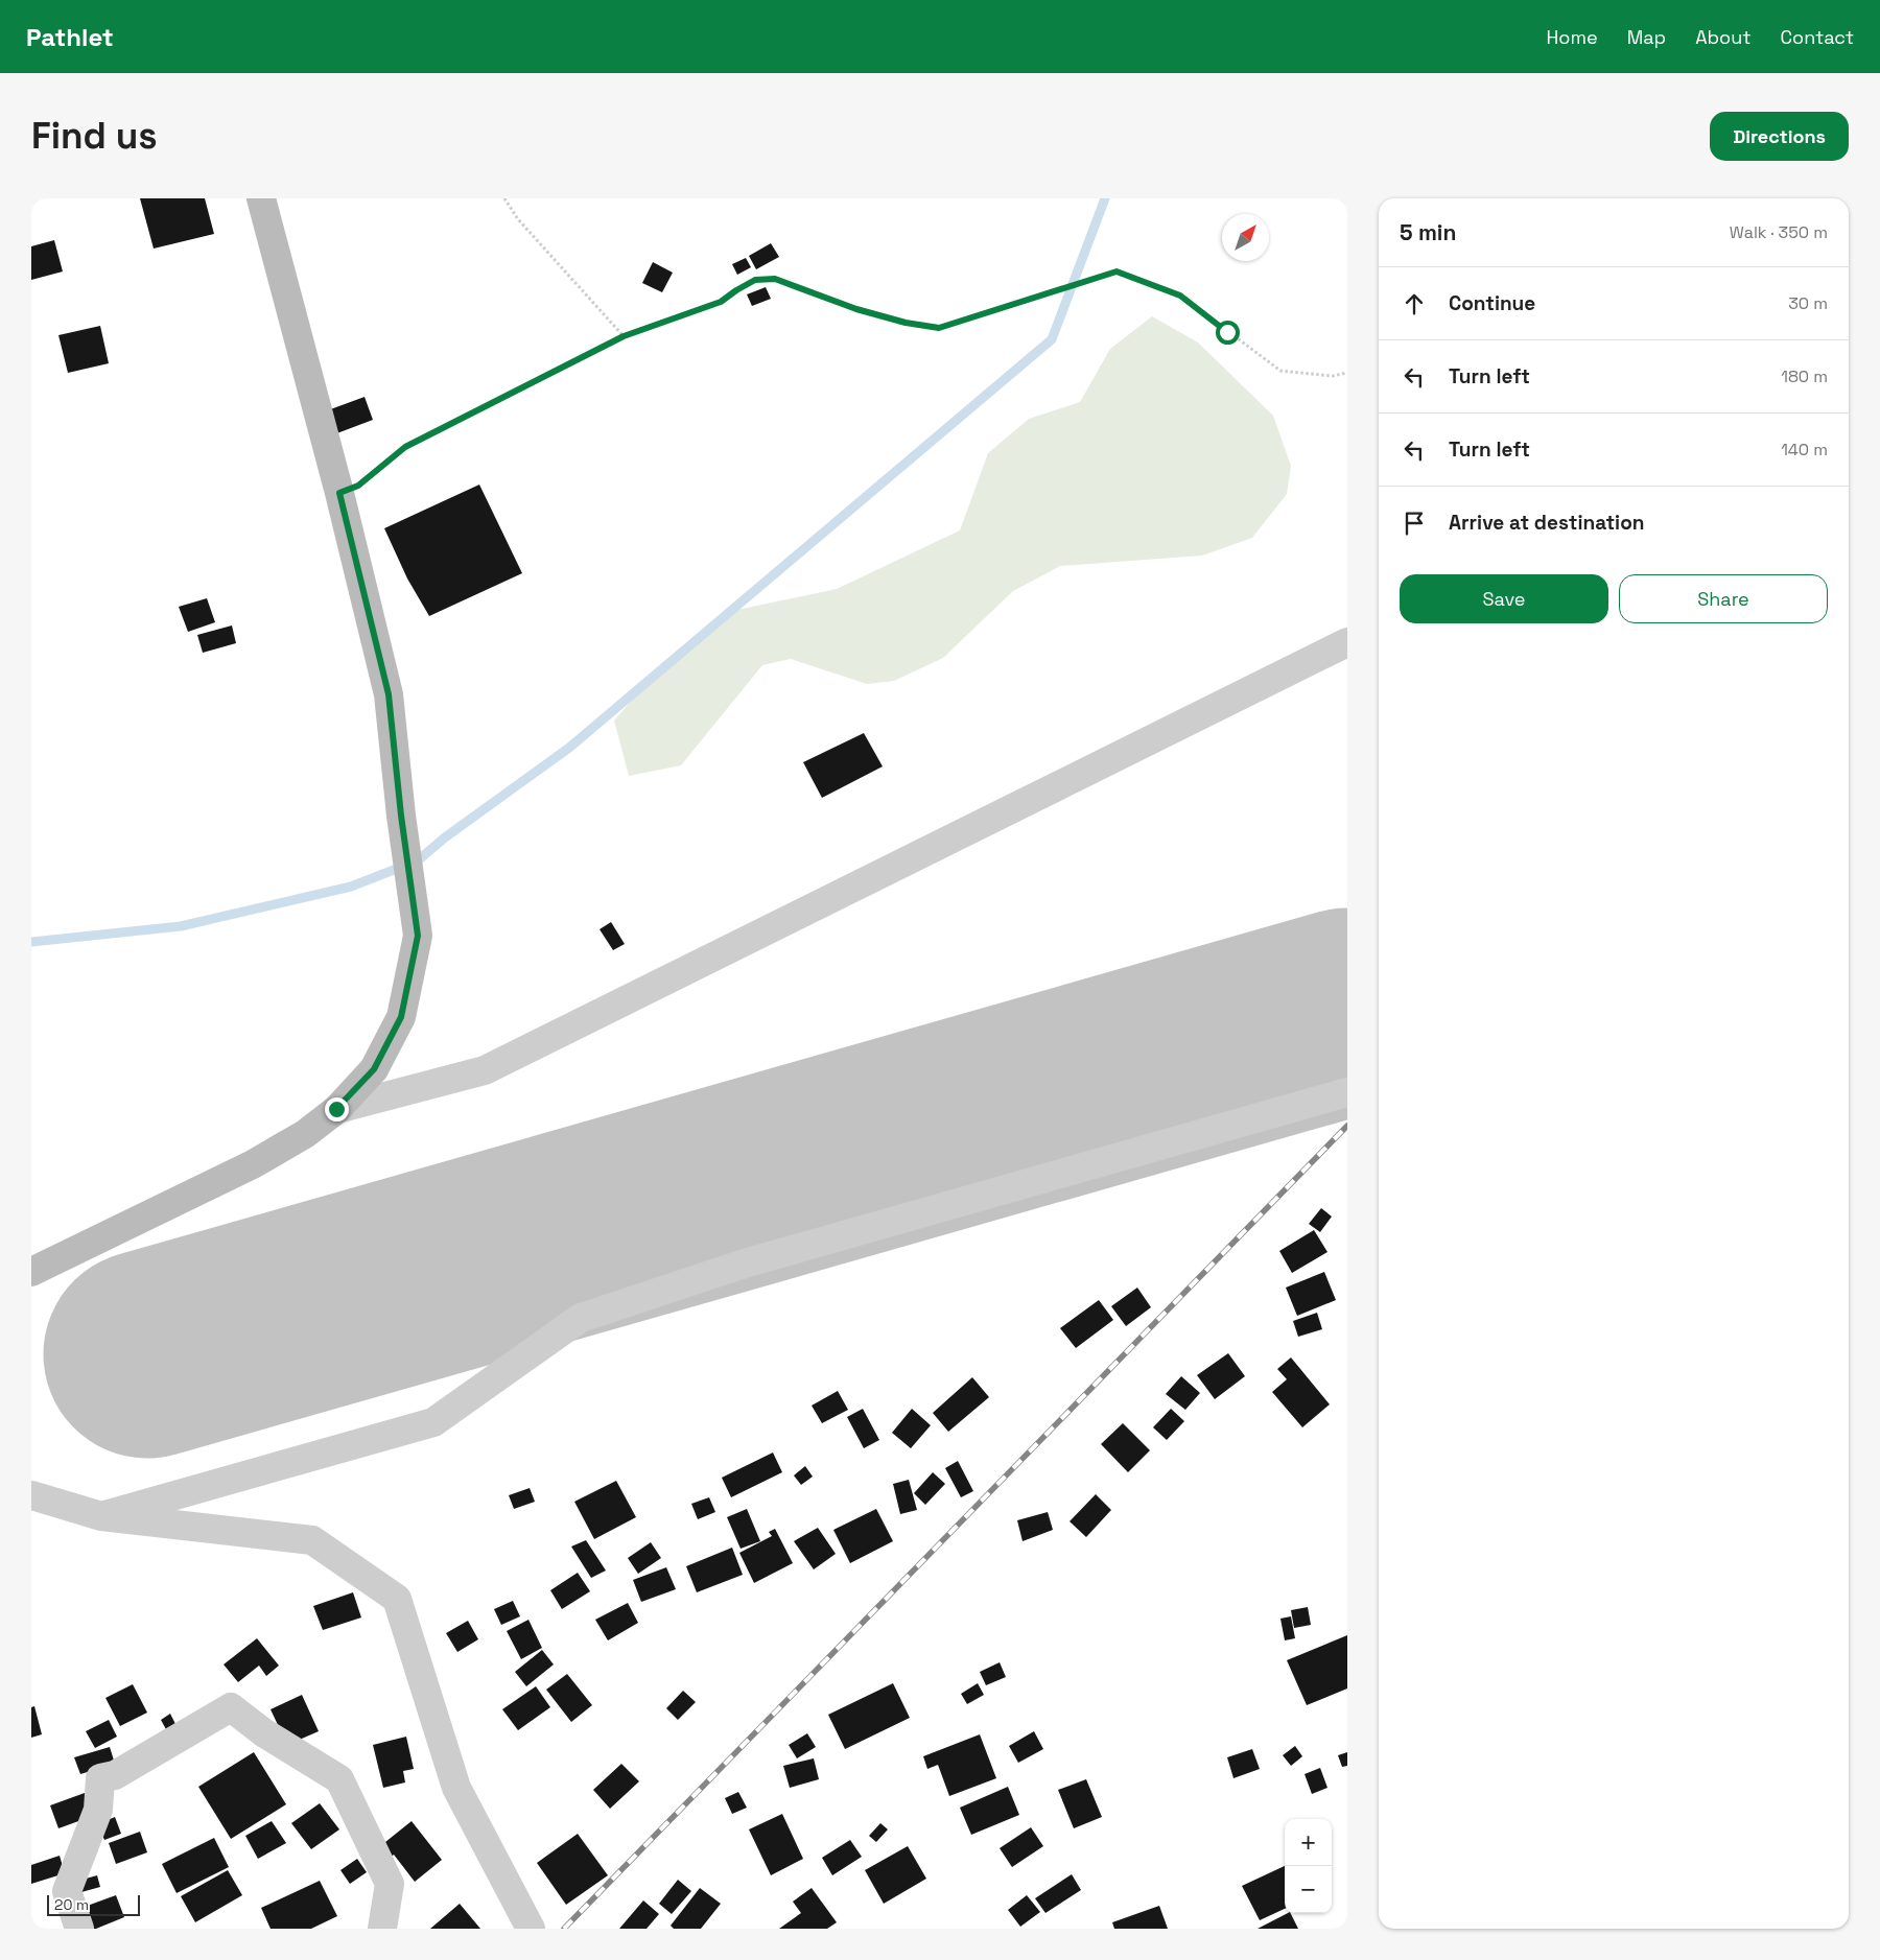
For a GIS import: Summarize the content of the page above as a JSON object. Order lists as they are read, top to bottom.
{
  "scale_bar": "20 m",
  "north": "top right",
  "page": {
    "header": "Pathlet",
    "nav": [
      "Home",
      "Map",
      "About",
      "Contact"
    ],
    "buttons": [
      "Directions",
      ["Save", "Share"]
    ],
    "title": "Find us",
    "heading": ["5 min", "Walk · 350 m"],
    "list": [
      ["Continue", "30 m"],
      ["Turn left", "180 m"],
      ["Turn left", "140 m"],
      "Arrive at destination"
    ],
    "map_buttons": ["+", "−"],
    "scale": "20 m"
  }
}
